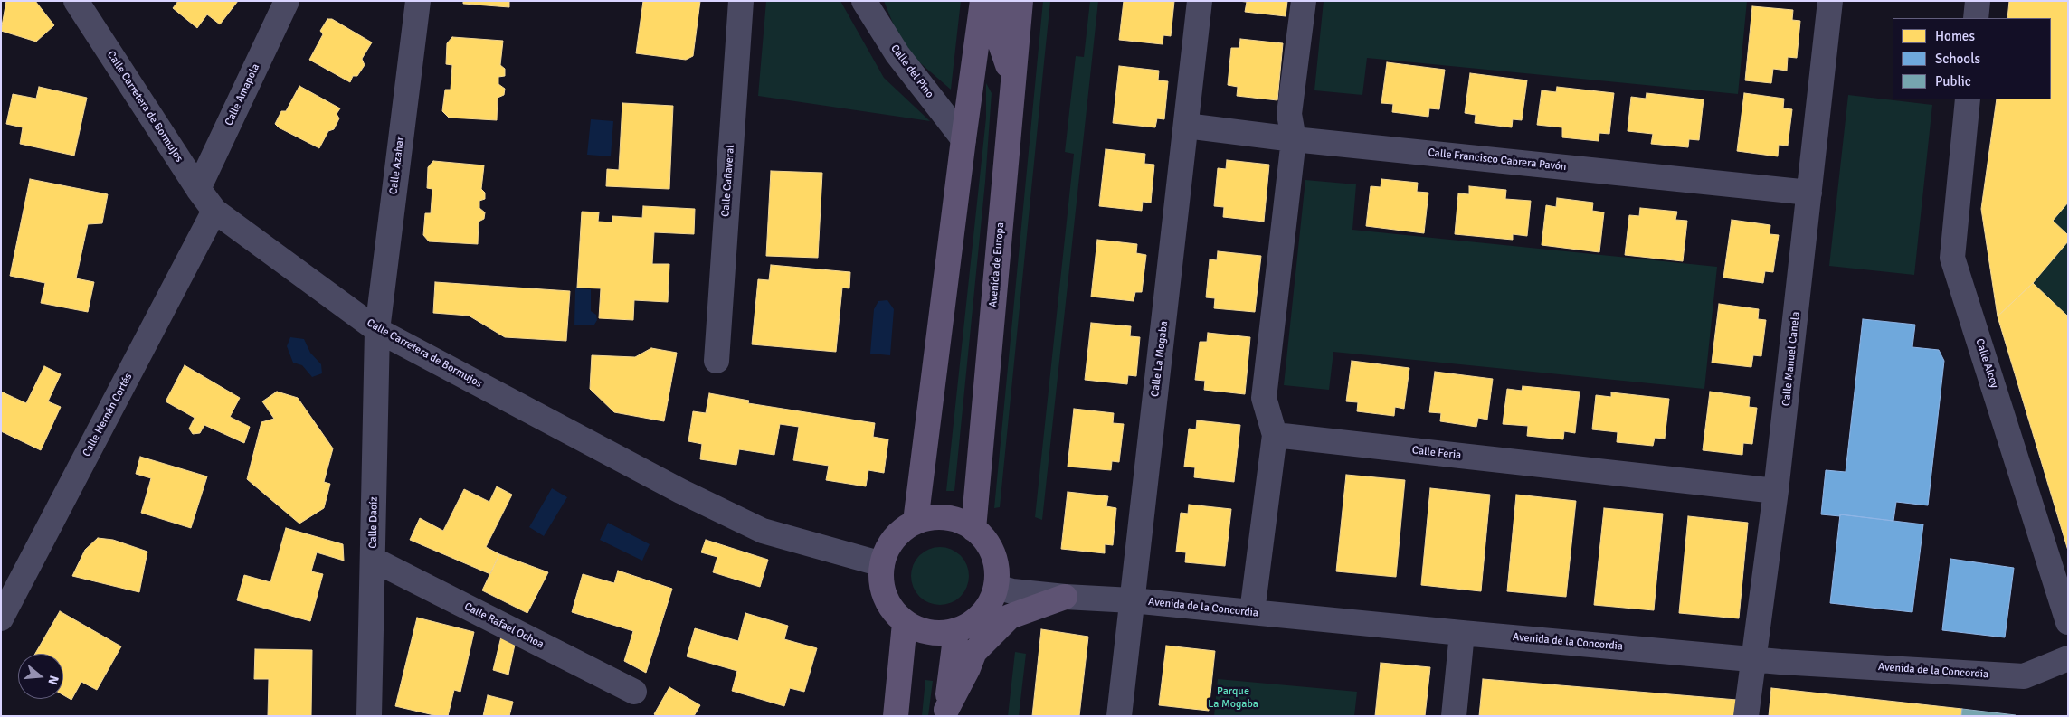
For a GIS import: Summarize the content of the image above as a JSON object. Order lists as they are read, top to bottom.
{
  "streets": {
    "main road": ["Avenida de Europa"],
    "street": [
      "Calle del Pino",
      "Calle Amapola",
      "Calle Carretera de Bormujos",
      "Calle Francisco Cabrera Pavón",
      "Calle Azahar",
      "Calle Cañaveral",
      "Calle La Mogaba",
      "Calle Manuel Canela",
      "Calle Alcoy",
      "Calle Hernán Cortés",
      "Calle Feria",
      "Calle Daoíz",
      "Avenida de la Concordia",
      "Calle Rafael Ochoa"
    ]
  },
  "crossings": [
    ["Calle Amapola", "Calle Carretera de Bormujos"],
    ["Calle Carretera de Bormujos", "Calle Azahar"],
    ["Calle Carretera de Bormujos", "Avenida de Europa"],
    ["Calle Carretera de Bormujos", "Calle Hernán Cortés"],
    ["Calle Carretera de Bormujos", "Calle Daoíz"],
    ["Calle Carretera de Bormujos", "Avenida de la Concordia"],
    ["Calle Francisco Cabrera Pavón", "Calle La Mogaba"],
    ["Calle Francisco Cabrera Pavón", "Calle Manuel Canela"],
    ["Calle Azahar", "Calle Daoíz"],
    ["Avenida de Europa", "Avenida de la Concordia"],
    ["Calle La Mogaba", "Avenida de la Concordia"],
    ["Calle Manuel Canela", "Calle Feria"],
    ["Calle Manuel Canela", "Avenida de la Concordia"],
    ["Calle Daoíz", "Calle Rafael Ochoa"]
  ],
  "parks": ["Parque La Mogaba"],
  "legend": ["Homes", "Schools", "Public"],
  "north": "right"
}
